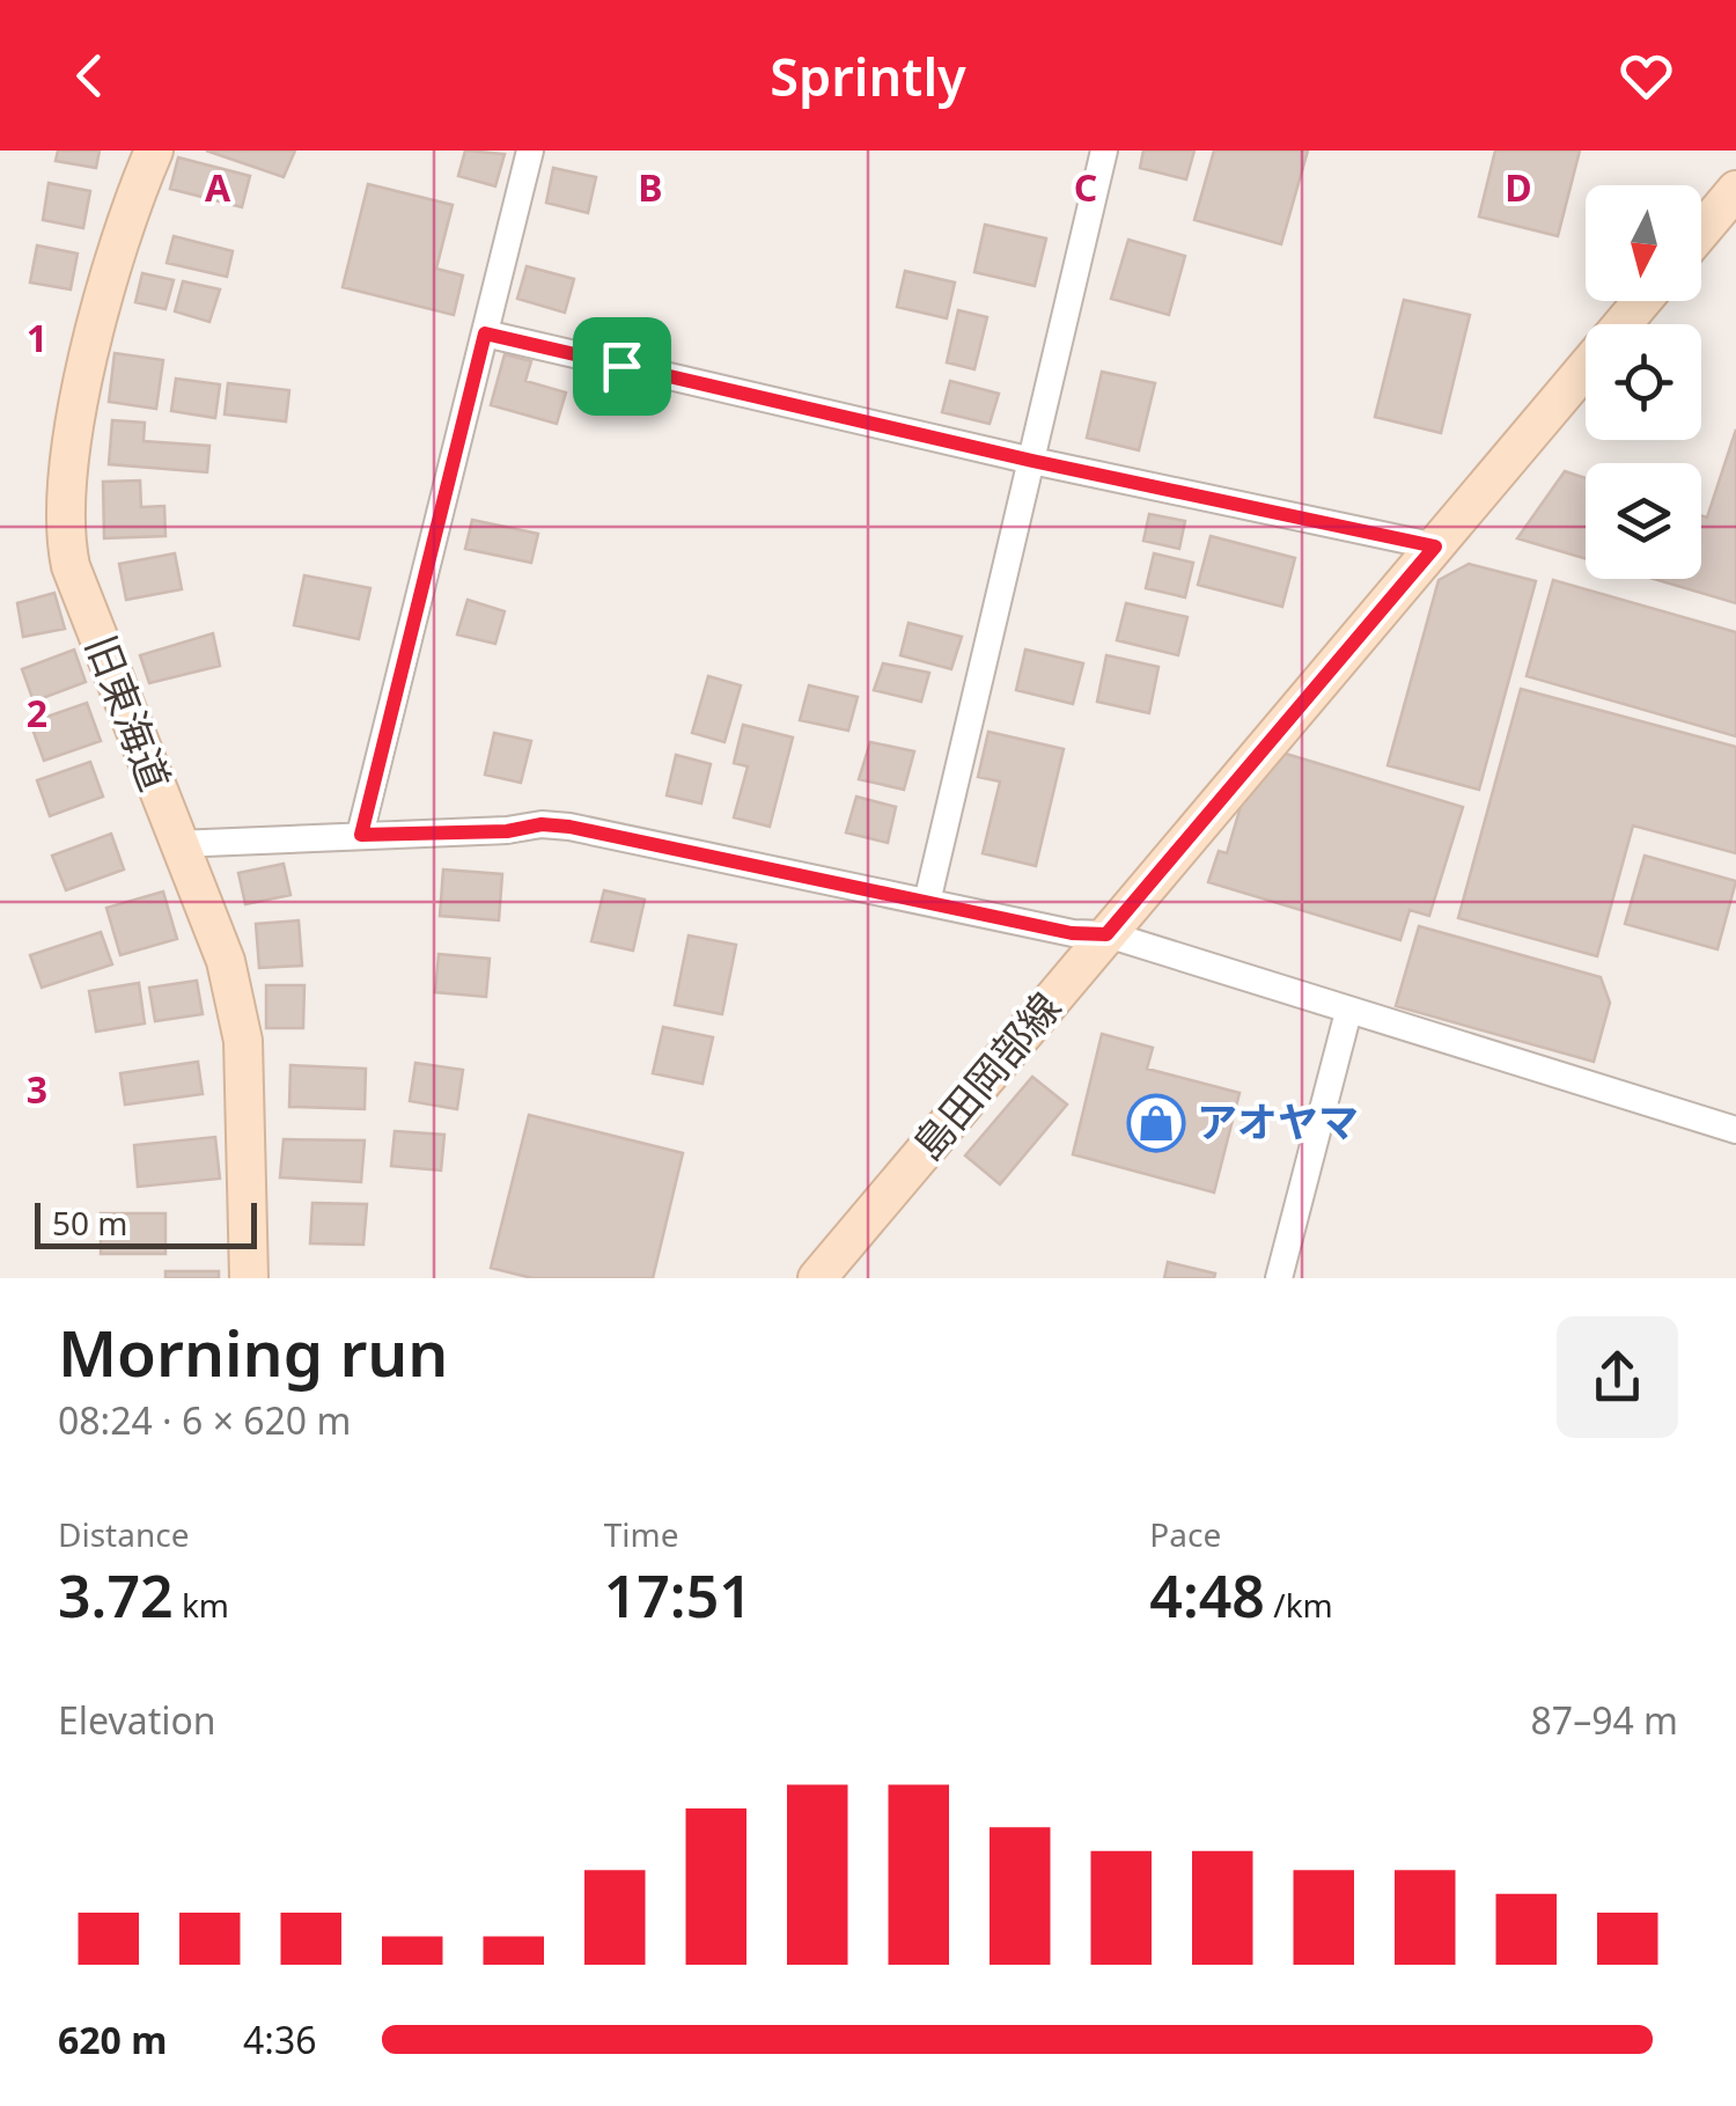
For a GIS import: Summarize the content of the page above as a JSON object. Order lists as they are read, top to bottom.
{
  "streets": {
    "main road": ["旧東海道", "島田岡部線"]
  },
  "places": {
    "shop": ["アオヤマ"]
  },
  "scale_bar": "50 m",
  "north": "bottom",
  "page": {
    "header": "Sprintly",
    "scale": "50 m",
    "heading": ["Morning run", "08:24 · 6 × 620 m"],
    "stats": [
      ["Distance", "3.72 km"],
      ["Time", "17:51"],
      ["Pace", "4:48 /km"]
    ],
    "chart": ["Elevation", "87–94 m"],
    "list": [
      {
        "name": "620 m",
        "note": "4:36"
      }
    ]
  },
  "grid": {
    "columns": [
      "A",
      "B",
      "C",
      "D"
    ],
    "rows": ["1", "2", "3"]
  }
}
